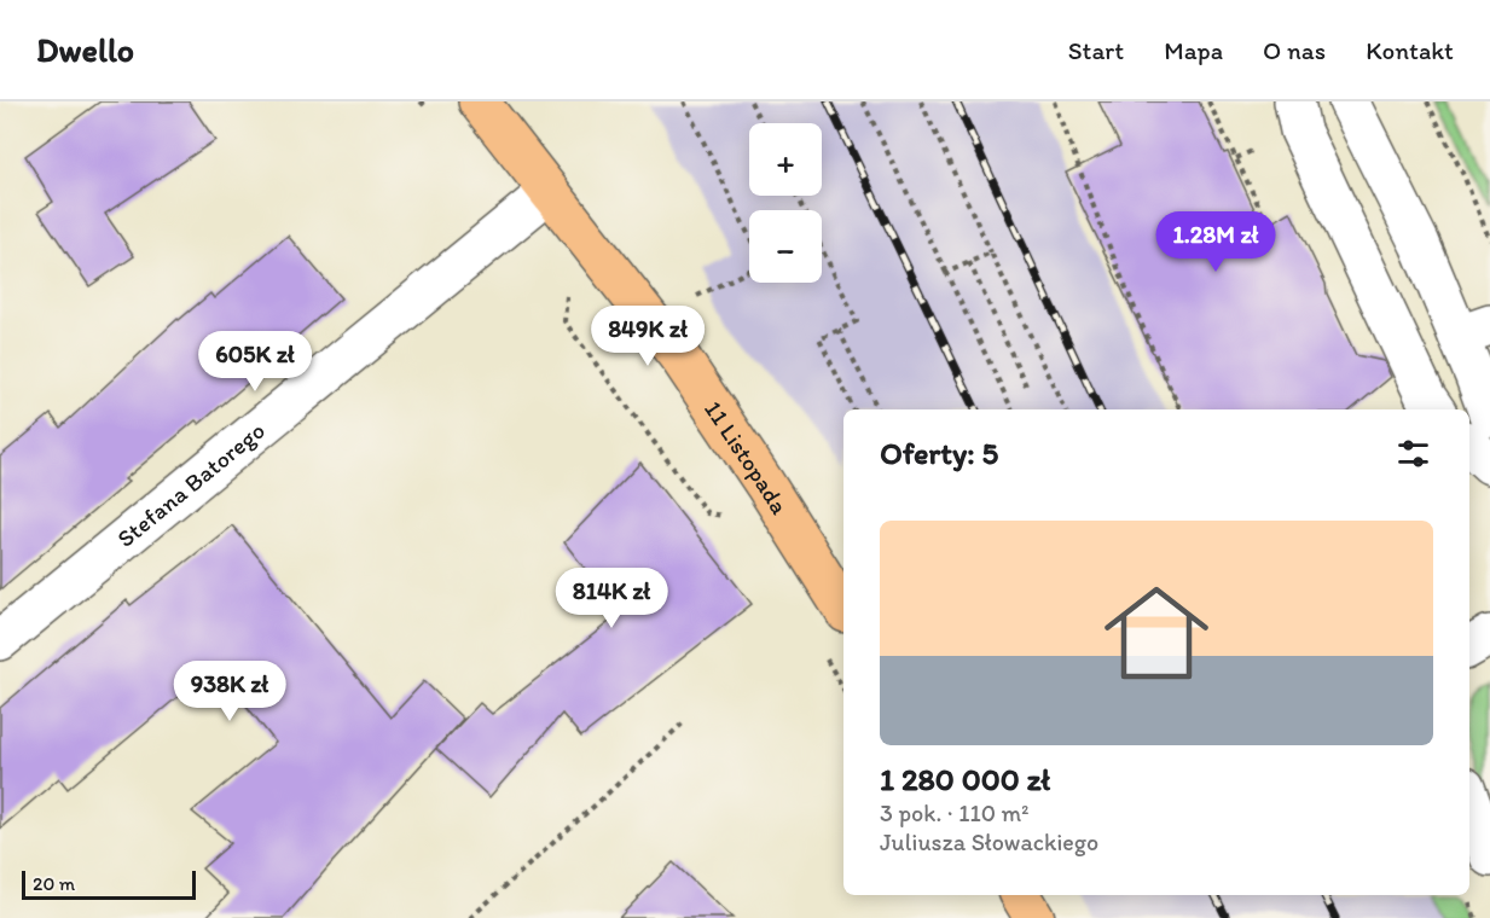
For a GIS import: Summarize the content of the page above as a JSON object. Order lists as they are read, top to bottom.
{
  "streets": {
    "main road": ["11 Listopada"],
    "street": ["Stefana Batorego"]
  },
  "crossings": [
    ["11 Listopada", "Stefana Batorego"]
  ],
  "scale_bar": "20 m",
  "page": {
    "header": "Dwello",
    "nav": [
      "Start",
      "Mapa",
      "O nas",
      "Kontakt"
    ],
    "map_buttons": ["+", "−"],
    "price": [
      "1.28M zł",
      "849K zł",
      "605K zł",
      "814K zł",
      "938K zł"
    ],
    "heading": "Oferty: 5",
    "list": [
      {
        "name": "1 280 000 zł",
        "note": "3 pok. · 110 m² · Juliusza Słowackiego"
      }
    ],
    "scale": "20 m"
  }
}
